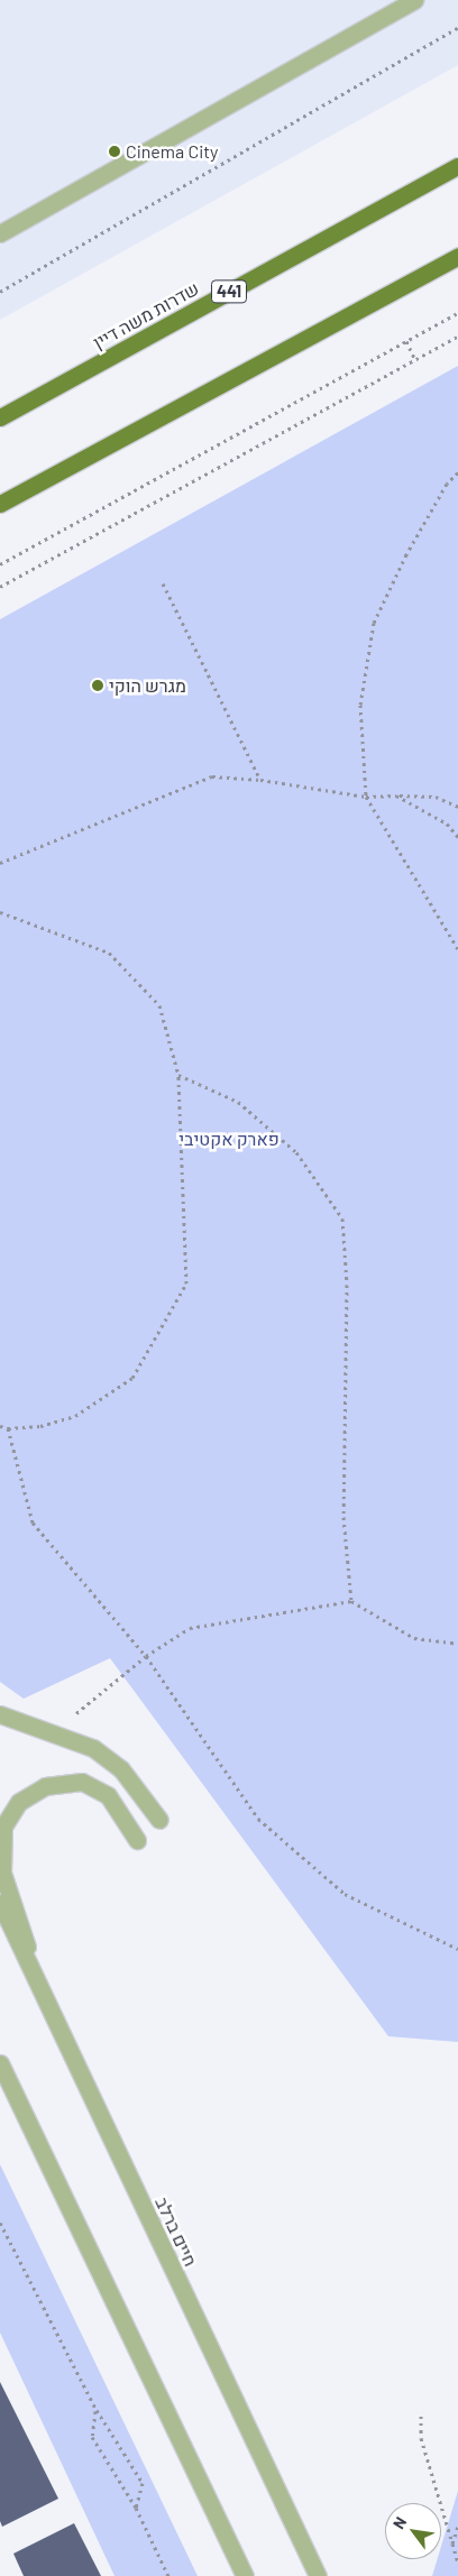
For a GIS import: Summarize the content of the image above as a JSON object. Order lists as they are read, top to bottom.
{
  "streets": {
    "main road": ["441", "שדרות משה דיין"],
    "street": ["חיים ברלב"]
  },
  "parks": ["פארק אקטיבי"],
  "places": ["Cinema City", "מגרש הוקי"],
  "north": "top left"
}
